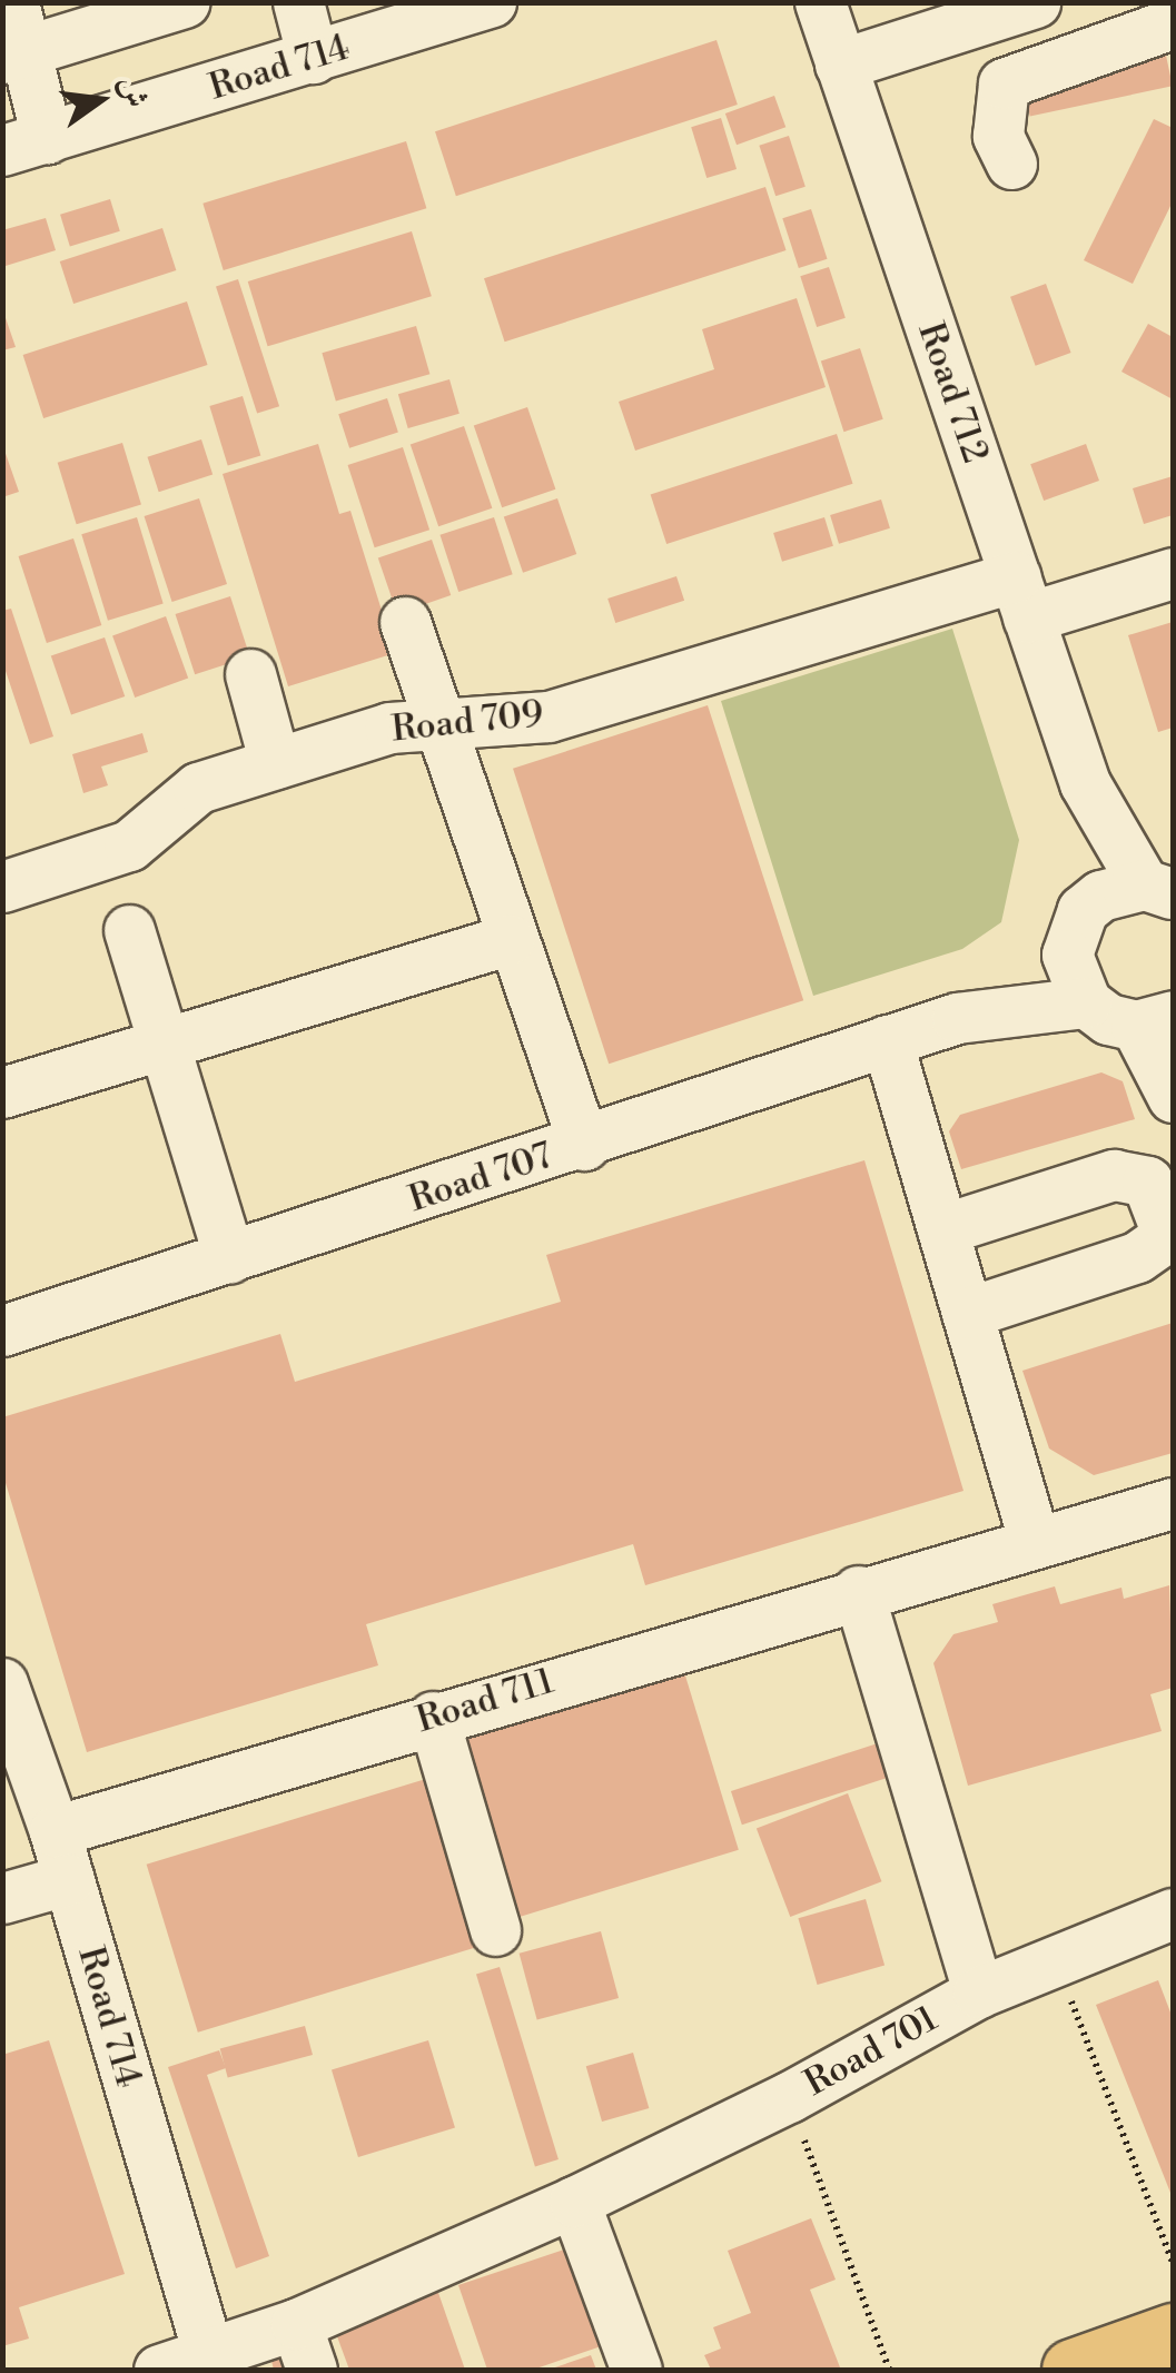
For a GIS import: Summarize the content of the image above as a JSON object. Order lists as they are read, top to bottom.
{
  "streets": {
    "street": [
      "Road 714",
      "Road 712",
      "Road 709",
      "Road 707",
      "Road 711",
      "Road 701"
    ]
  },
  "crossings": [
    ["Road 714", "Road 711"],
    ["Road 714", "Road 701"],
    ["Road 712", "Road 709"],
    ["Road 712", "Road 707"]
  ],
  "north": "right"
}
